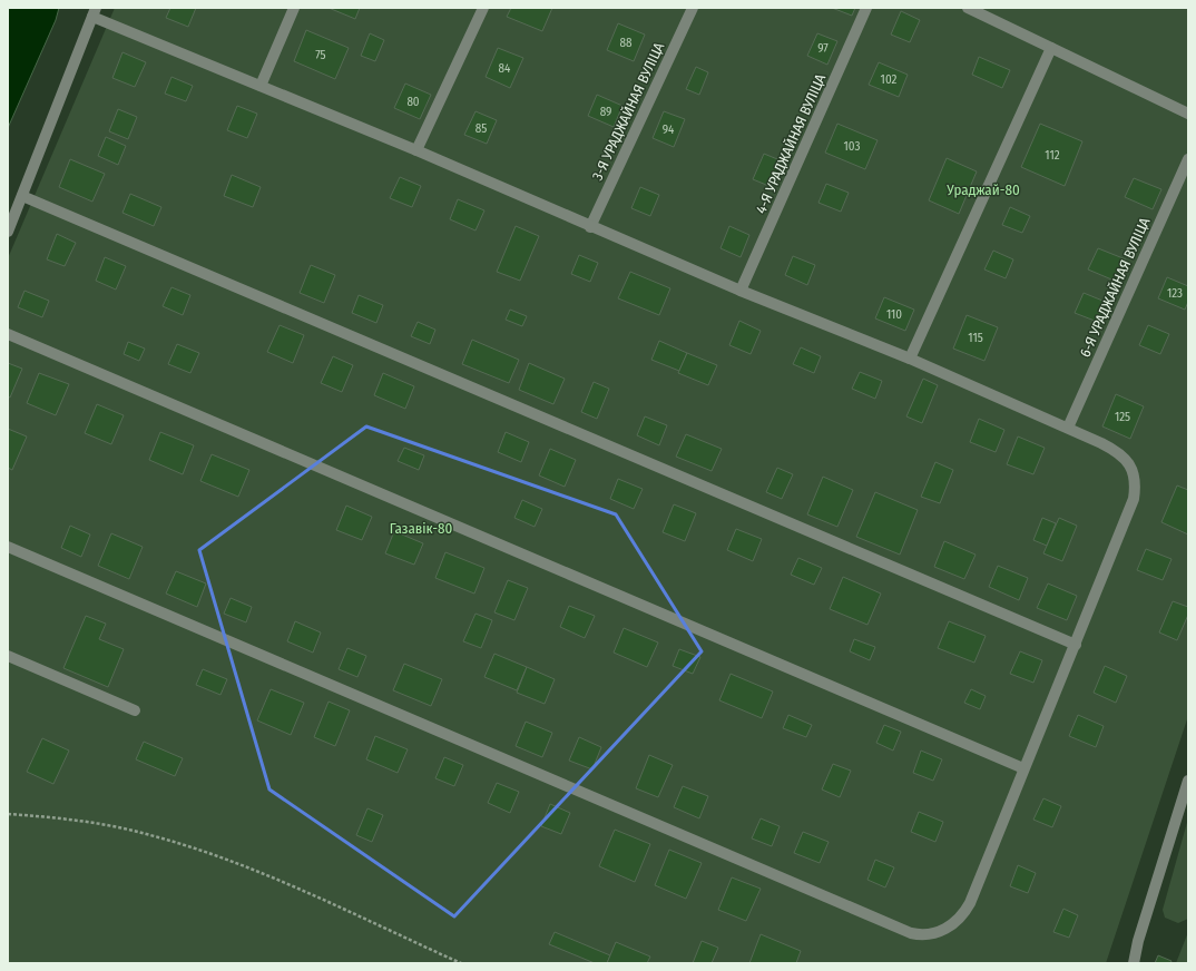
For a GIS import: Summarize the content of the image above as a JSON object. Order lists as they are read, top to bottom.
{
  "streets": {
    "lane": ["3-Я УРАДЖАЙНАЯ ВУЛІЦА", "4-Я УРАДЖАЙНАЯ ВУЛІЦА", "6-Я УРАДЖАЙНАЯ ВУЛІЦА"]
  },
  "parks": ["Ураджай-80", "Газавік-80"],
  "house_numbers": [
    "88",
    "97",
    "75",
    "84",
    "102",
    "80",
    "89",
    "85",
    "94",
    "103",
    "112",
    "123",
    "110",
    "115",
    "125"
  ]
}
